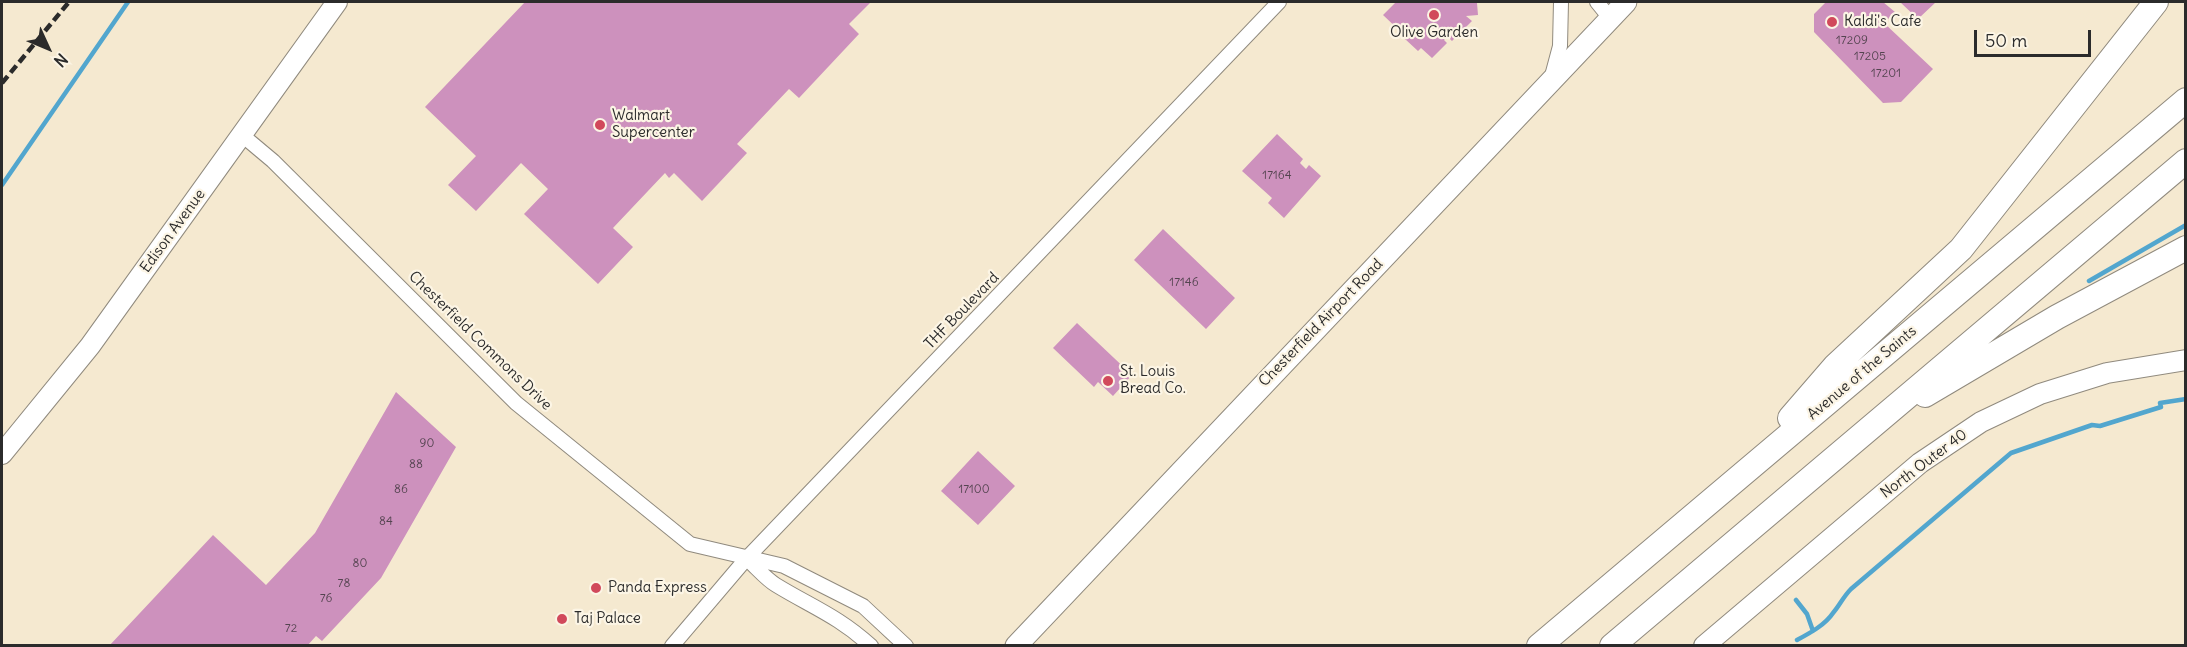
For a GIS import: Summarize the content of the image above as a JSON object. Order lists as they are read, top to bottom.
{
  "streets": {
    "highway": ["Avenue of the Saints"],
    "main road": ["Chesterfield Airport Road"],
    "street": [
      "Edison Avenue",
      "THF Boulevard",
      "Chesterfield Commons Drive",
      "North Outer 40"
    ]
  },
  "crossings": [
    ["Edison Avenue", "Chesterfield Commons Drive"],
    ["THF Boulevard", "Chesterfield Commons Drive"]
  ],
  "places": [
    "Olive Garden",
    "Kaldi's Cafe",
    "Walmart Supercenter",
    "St. Louis Bread Co.",
    "Panda Express",
    "Taj Palace"
  ],
  "house_numbers": [
    "17209",
    "17205",
    "17201",
    "17164",
    "17146",
    "90",
    "88",
    "86",
    "17100",
    "84",
    "80",
    "78",
    "76",
    "72"
  ],
  "scale_bar": "50 m",
  "north": "bottom right"
}
